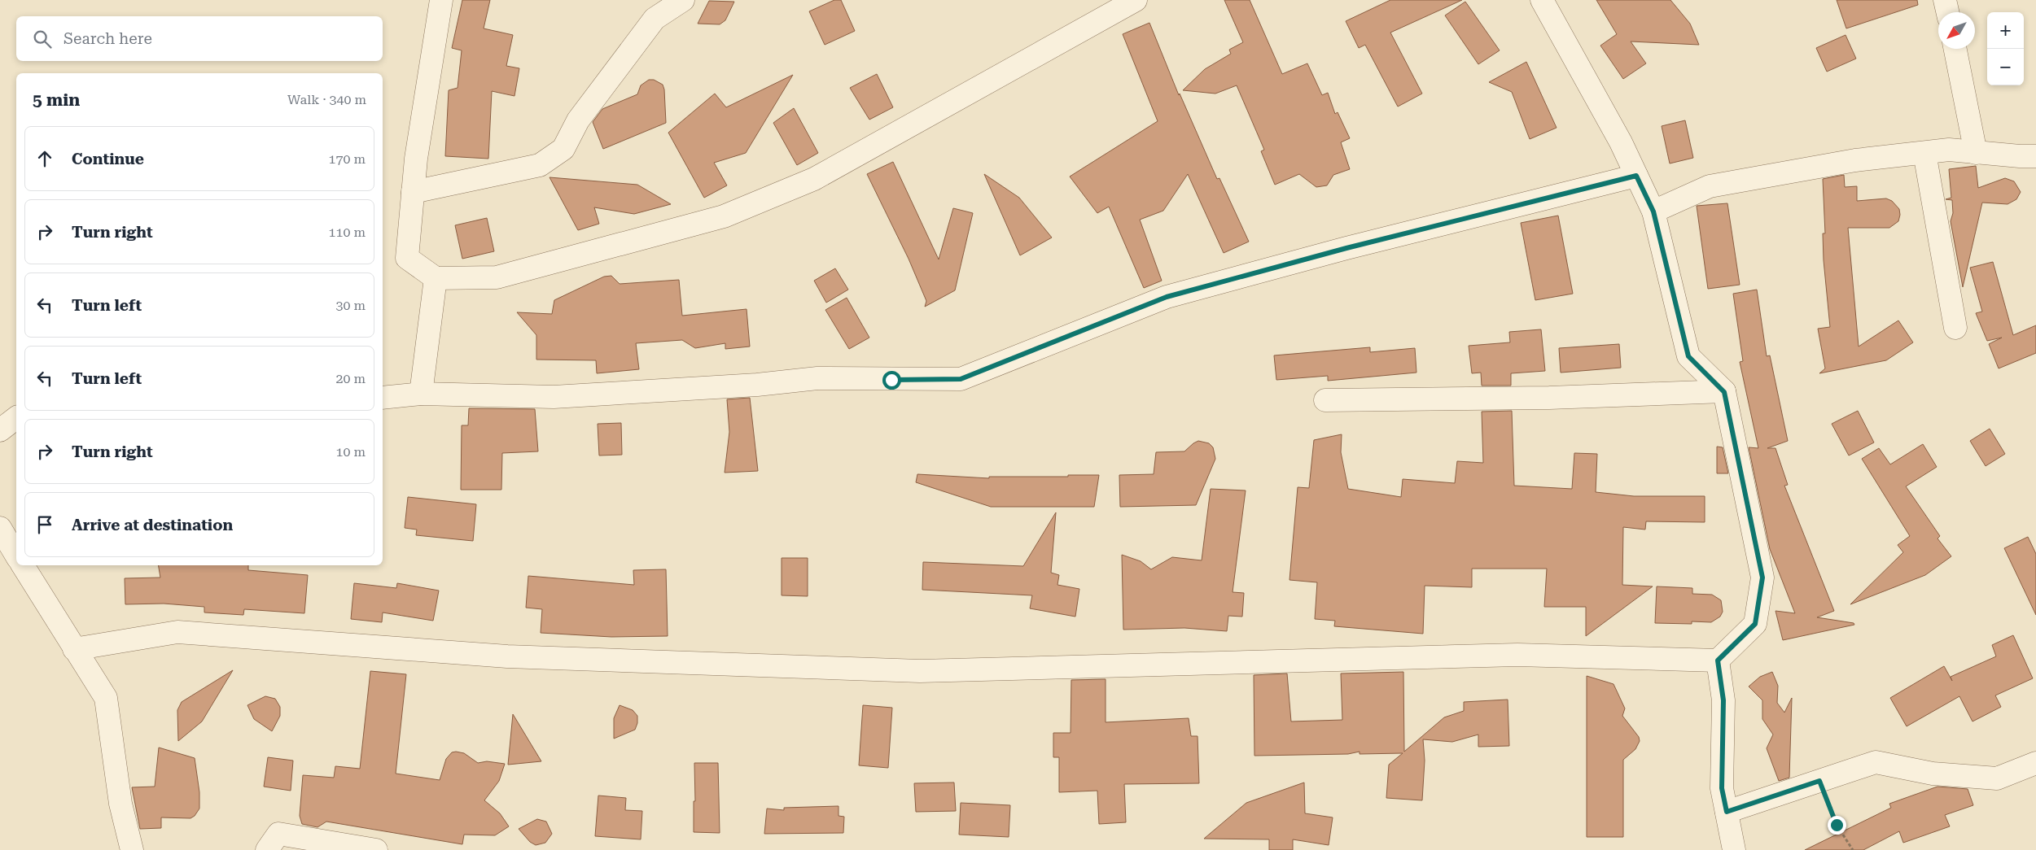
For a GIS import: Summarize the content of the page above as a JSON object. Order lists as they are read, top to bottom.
{
  "north": "bottom left",
  "page": {
    "map_buttons": ["+", "−"],
    "search": "Search here",
    "heading": ["5 min", "Walk · 340 m"],
    "list": [
      ["Continue", "170 m"],
      ["Turn right", "110 m"],
      ["Turn left", "30 m"],
      ["Turn left", "20 m"],
      ["Turn right", "10 m"],
      "Arrive at destination"
    ]
  }
}
